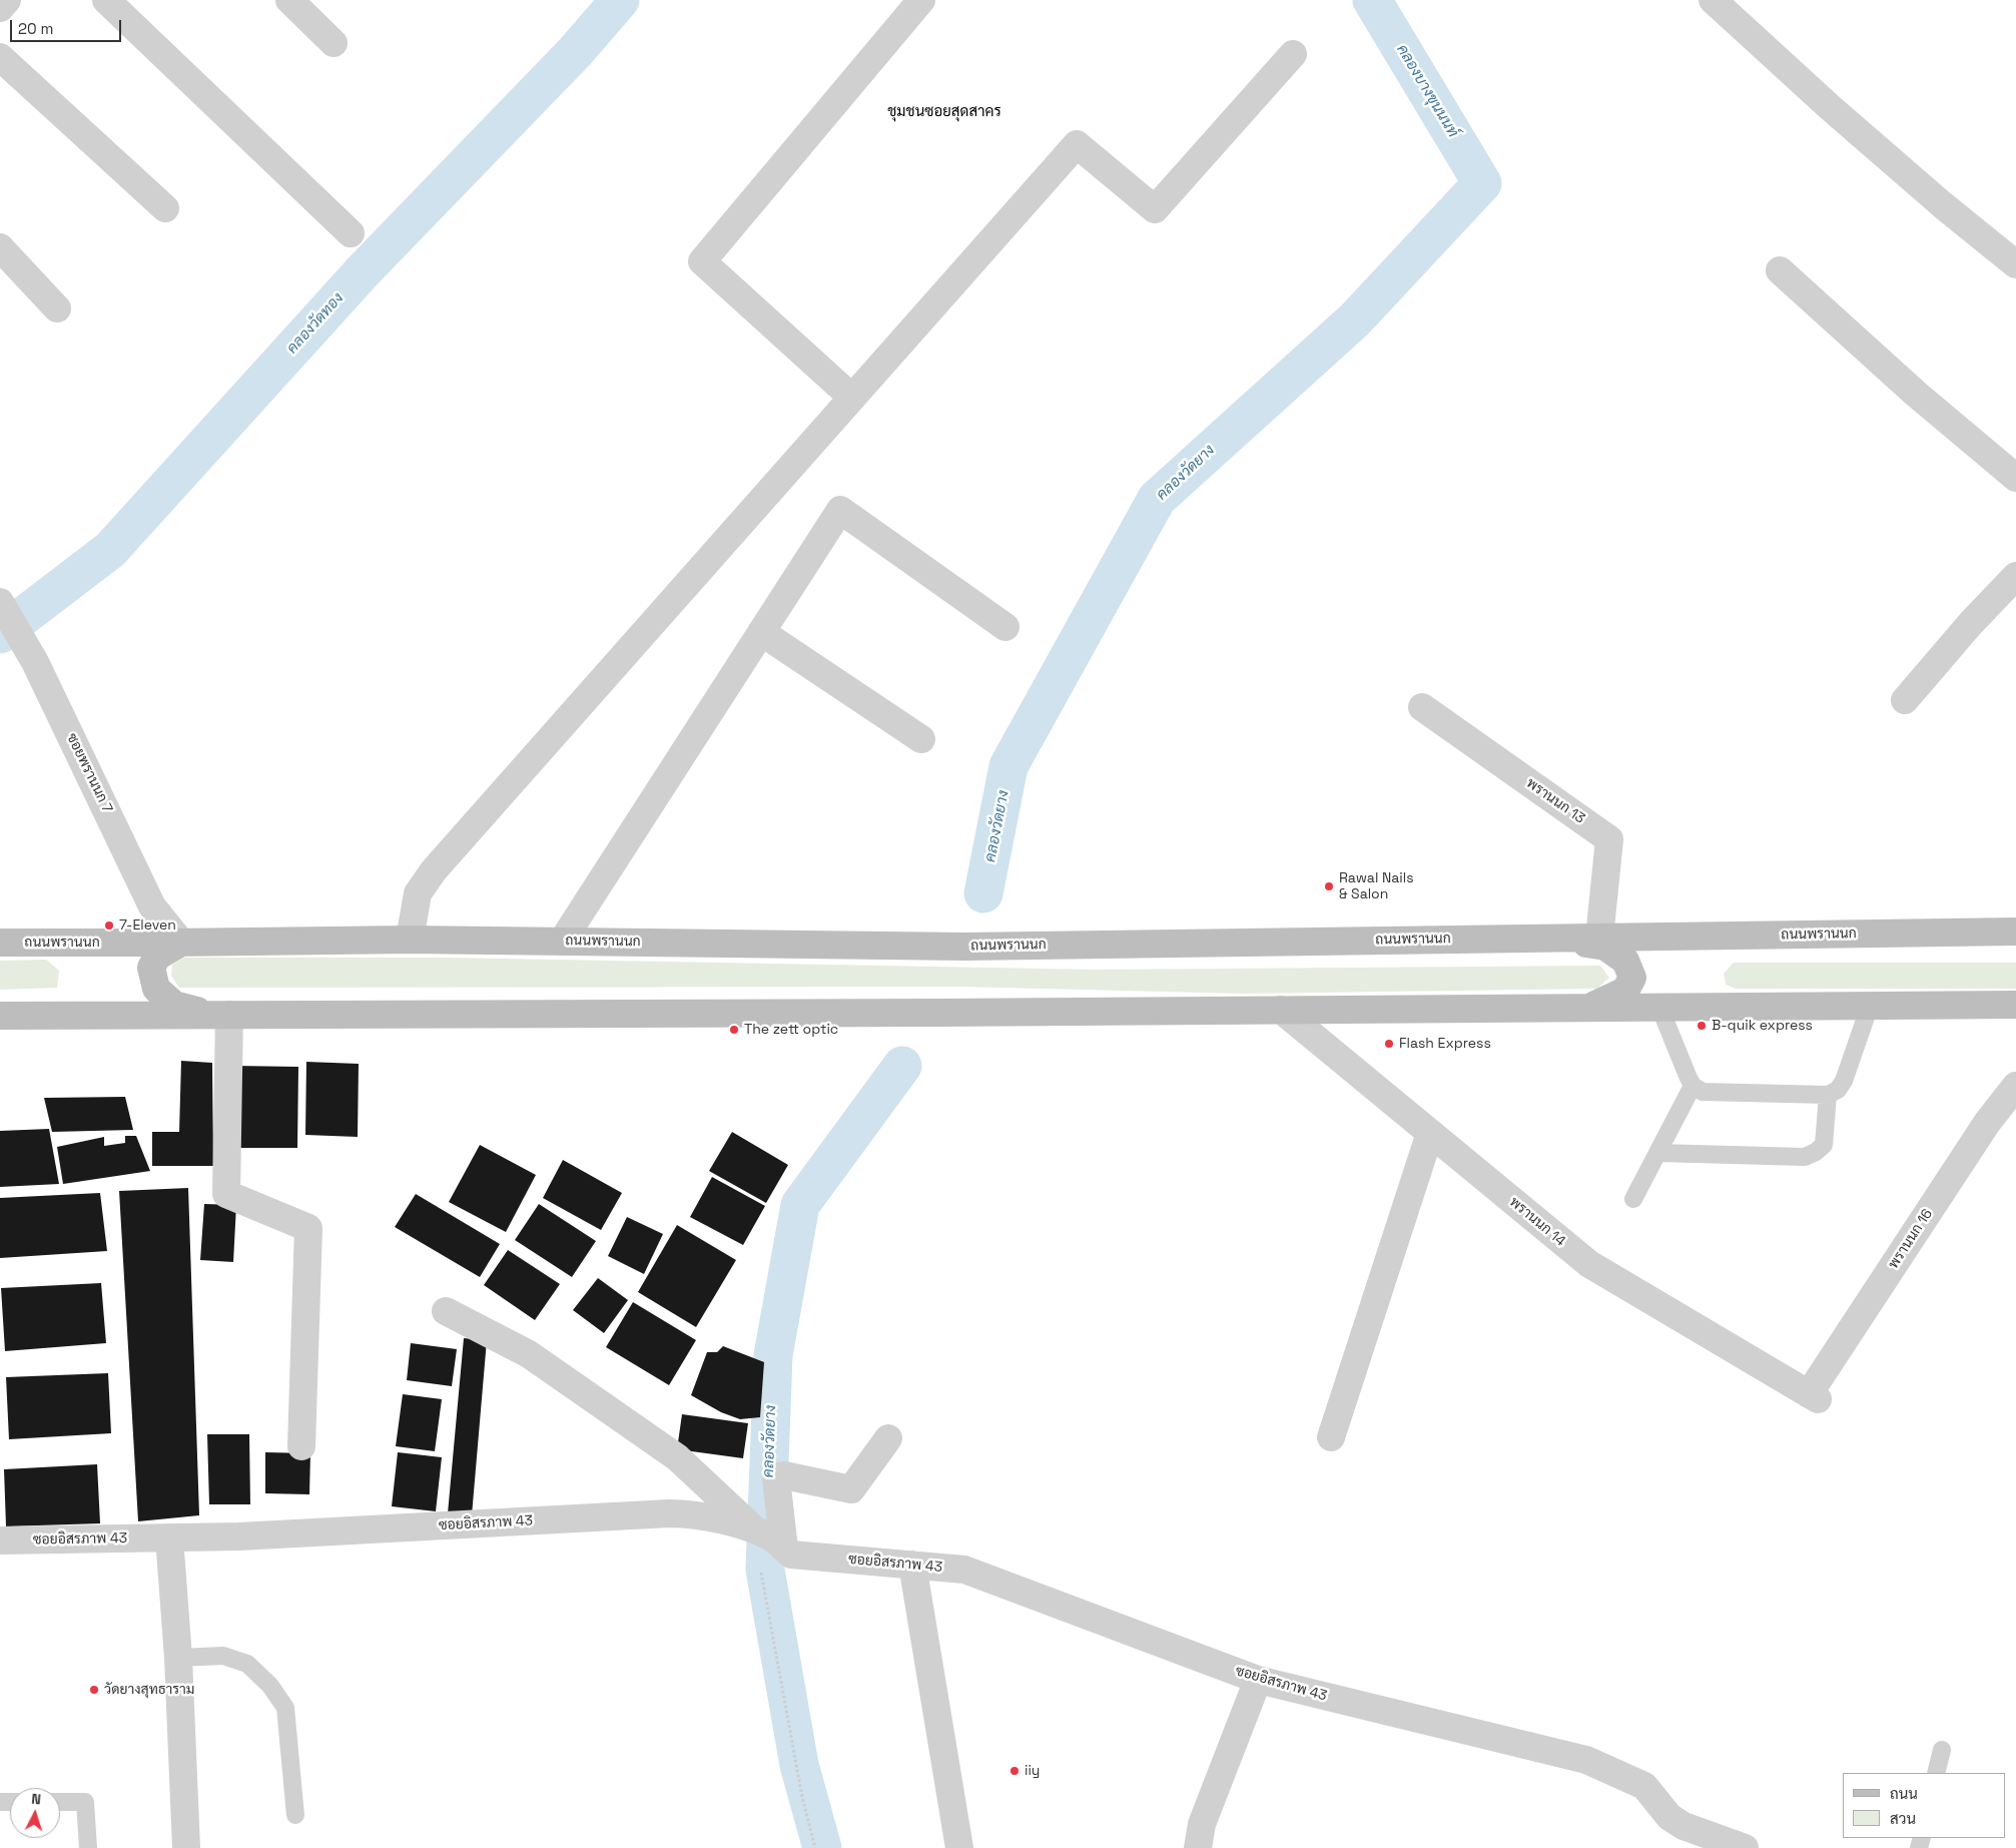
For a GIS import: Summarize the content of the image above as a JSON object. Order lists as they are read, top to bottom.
{
  "streets": {
    "main road": ["ถนนพรานนก"],
    "street": [
      "ซอยพรานนก 7",
      "พรานนก 13",
      "พรานนก 14",
      "พรานนก 16",
      "ซอยอิสรภาพ 43"
    ]
  },
  "crossings": [
    ["ซอยพรานนก 7", "ถนนพรานนก"],
    ["พรานนก 13", "ถนนพรานนก"],
    ["พรานนก 14", "พรานนก 16"]
  ],
  "districts": ["ชุมชนซอยสุดสาคร"],
  "water": ["คลองบางขุนนนท์", "คลองวัดทอง", "คลองวัดยาง"],
  "places": [
    "Rawal Nails & Salon",
    "7-Eleven",
    "B-quik express",
    "The zett optic",
    "Flash Express",
    "วัดยางสุทธาราม",
    "iiy"
  ],
  "legend": ["ถนน", "สวน"],
  "scale_bar": "20 m",
  "north": "top"
}
